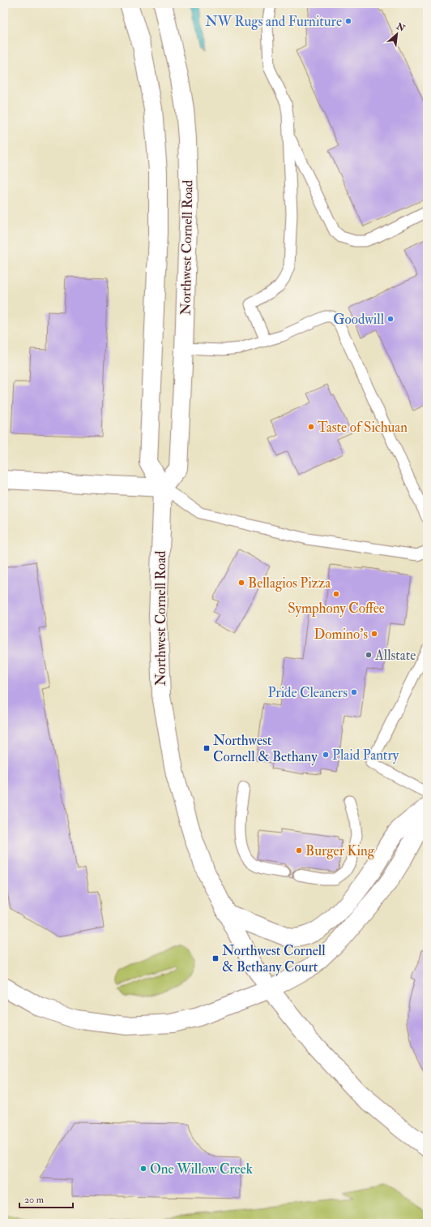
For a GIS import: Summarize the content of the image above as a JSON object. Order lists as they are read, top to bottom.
{
  "streets": {
    "main road": ["Northwest Cornell Road"]
  },
  "places": {
    "other": [
      "NW Rugs and Furniture",
      "Goodwill",
      "Taste of Sichuan",
      "Bellagios Pizza",
      "Symphony Coffee",
      "Domino's",
      "Allstate",
      "Pride Cleaners",
      "Plaid Pantry",
      "Burger King",
      "One Willow Creek"
    ],
    "transit": ["Northwest Cornell & Bethany", "Northwest Cornell & Bethany Court"]
  },
  "scale_bar": "20 m",
  "north": "top right"
}
